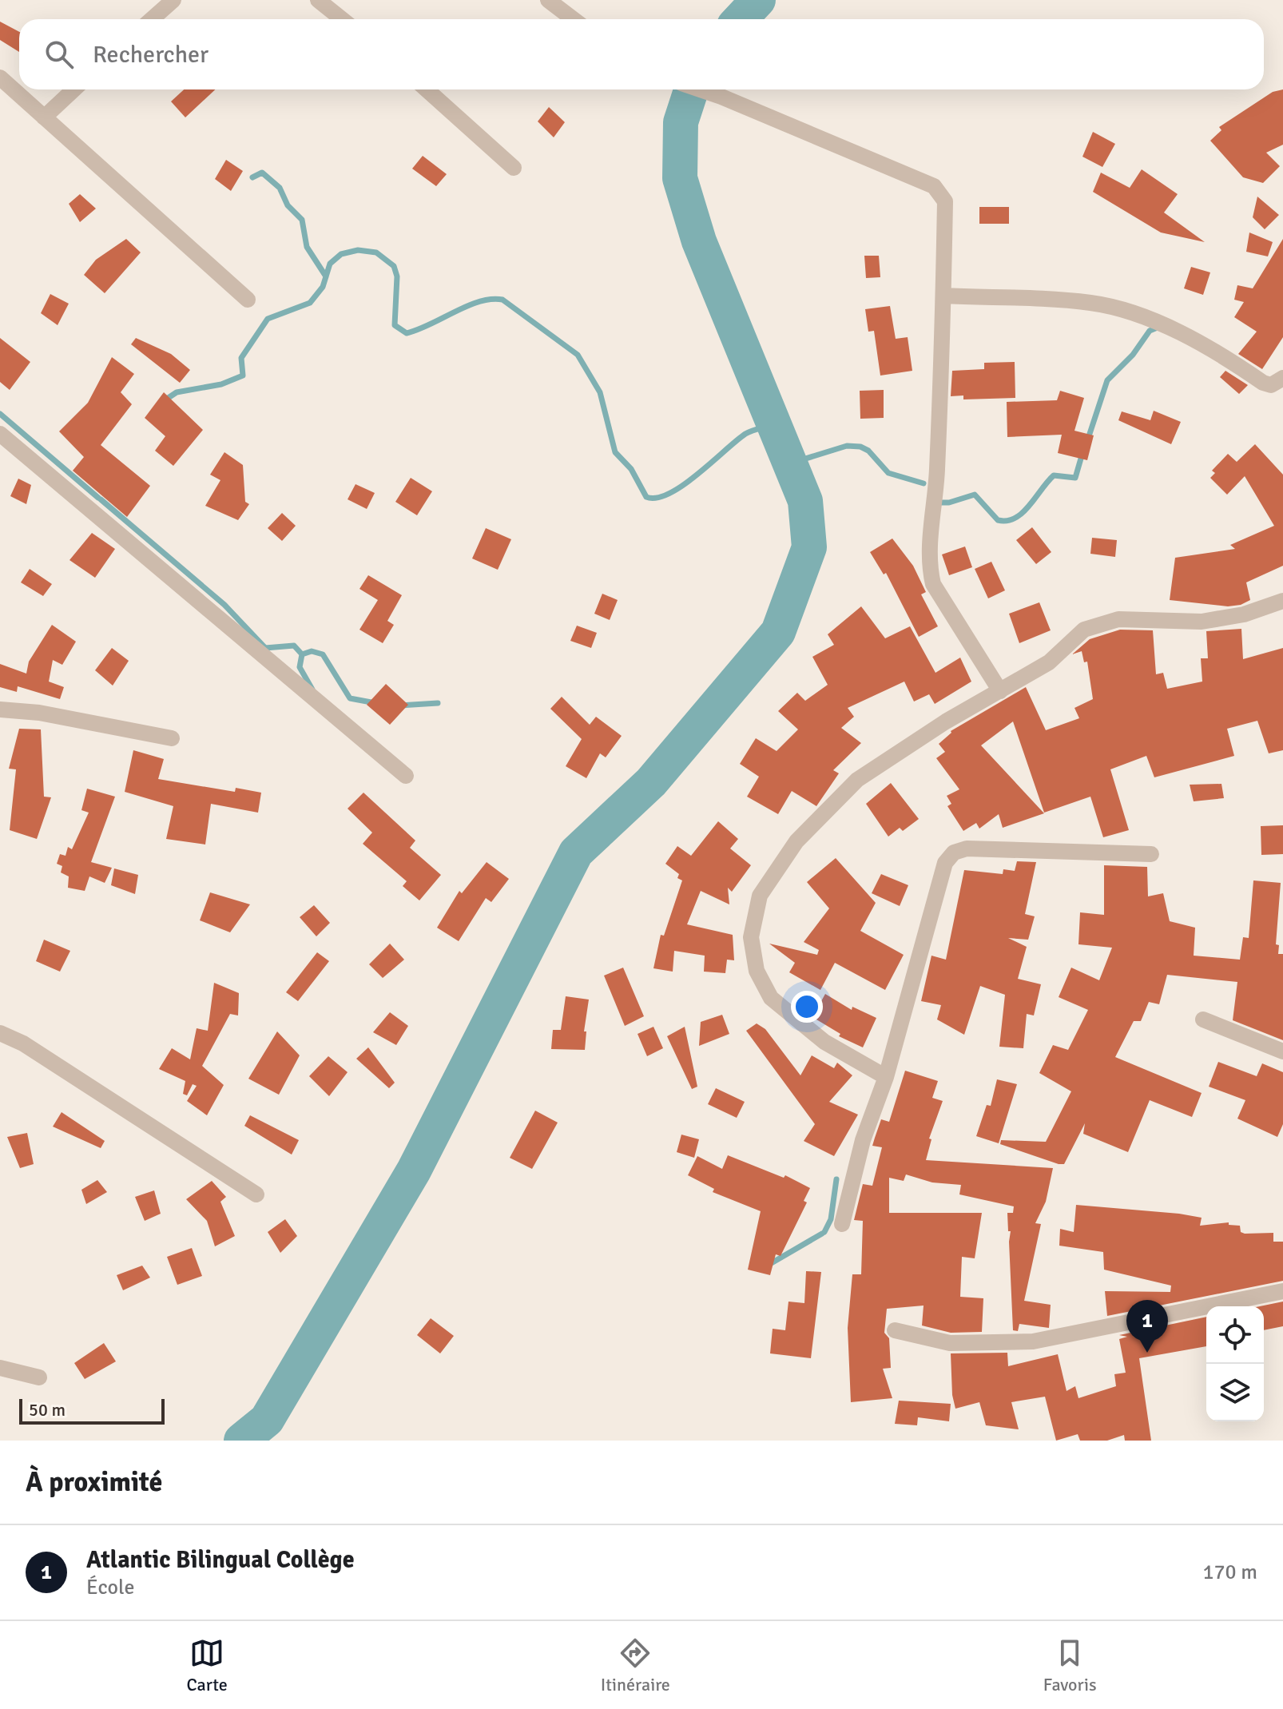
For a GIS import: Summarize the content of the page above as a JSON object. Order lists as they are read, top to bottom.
{
  "scale_bar": "50 m",
  "page": {
    "search": "Rechercher",
    "pins": "1",
    "scale": "50 m",
    "heading": "À proximité",
    "list": [
      {
        "mark": "1",
        "name": "Atlantic Bilingual Collège",
        "note": "École",
        "value": "170 m"
      }
    ],
    "nav": ["Carte", "Itinéraire", "Favoris"]
  }
}
